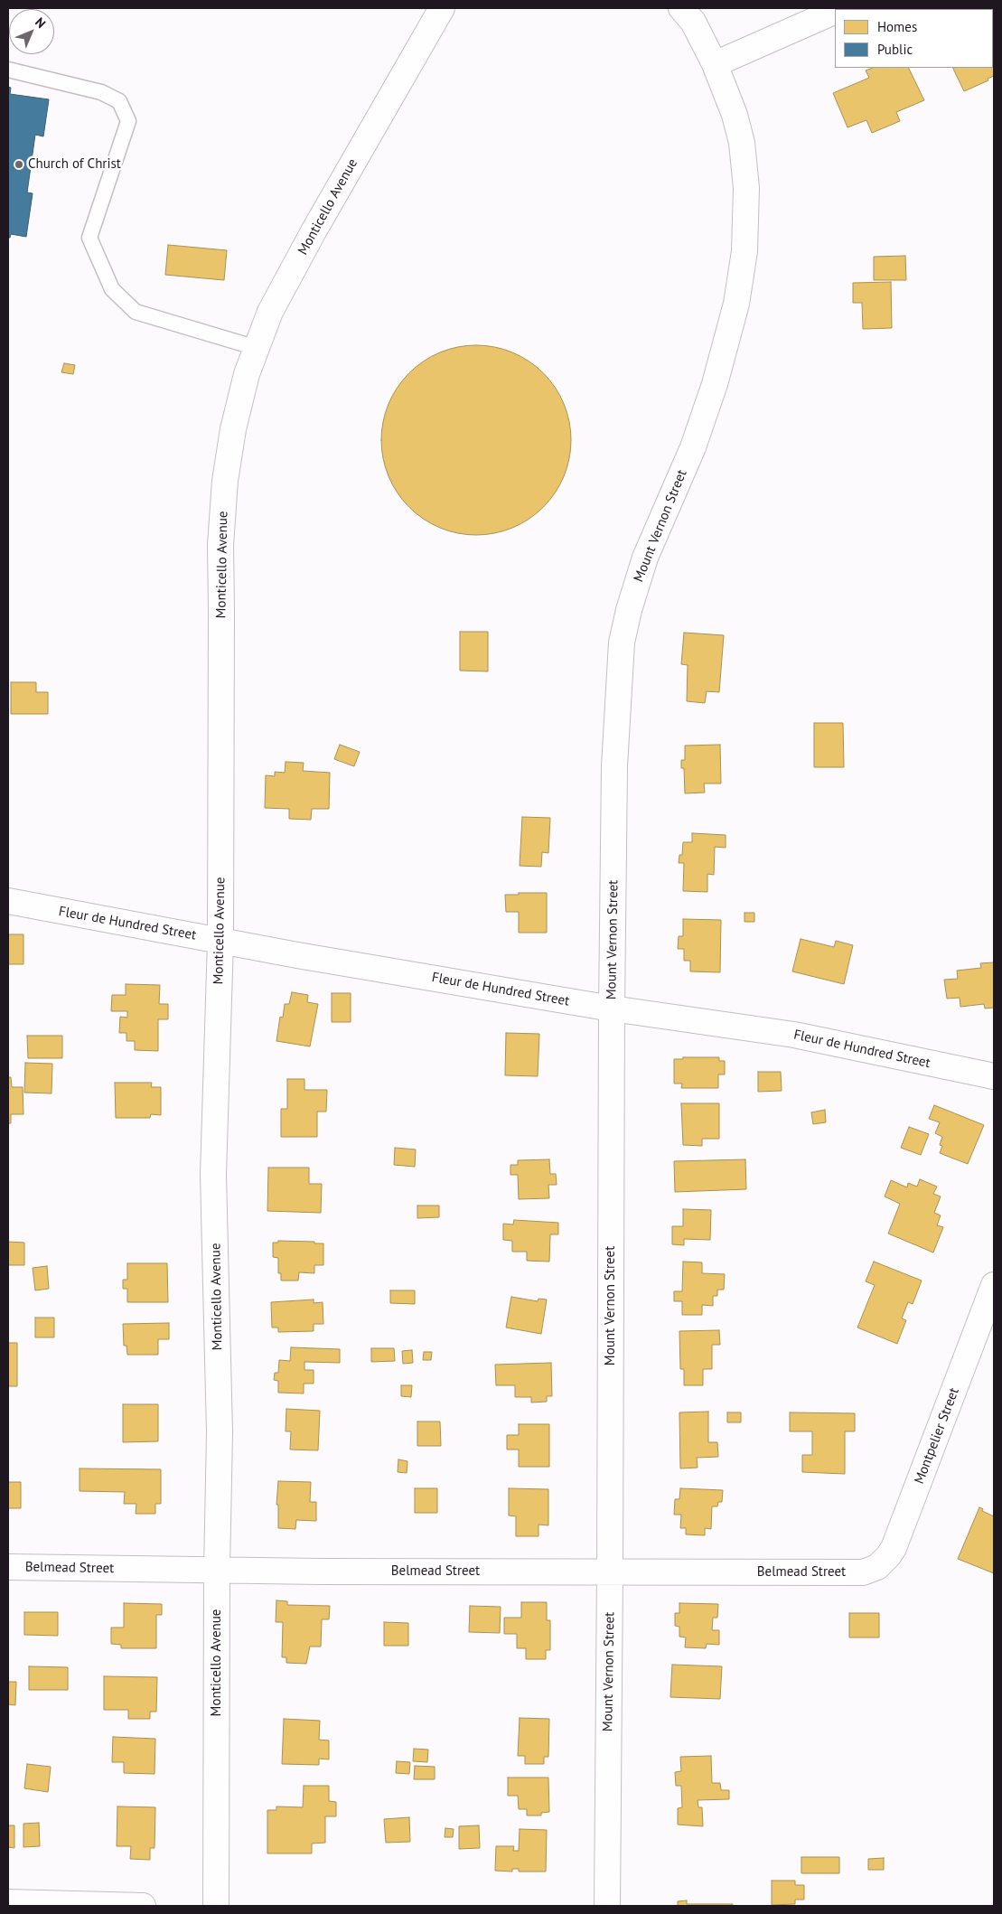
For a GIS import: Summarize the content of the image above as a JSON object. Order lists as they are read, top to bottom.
{
  "streets": {
    "street": [
      "Monticello Avenue",
      "Mount Vernon Street",
      "Fleur de Hundred Street",
      "Montpelier Street",
      "Belmead Street"
    ]
  },
  "crossings": [
    ["Monticello Avenue", "Fleur de Hundred Street"],
    ["Monticello Avenue", "Belmead Street"],
    ["Mount Vernon Street", "Fleur de Hundred Street"],
    ["Mount Vernon Street", "Belmead Street"],
    ["Montpelier Street", "Belmead Street"]
  ],
  "places": ["Church of Christ"],
  "legend": ["Homes", "Public"],
  "north": "top right"
}
